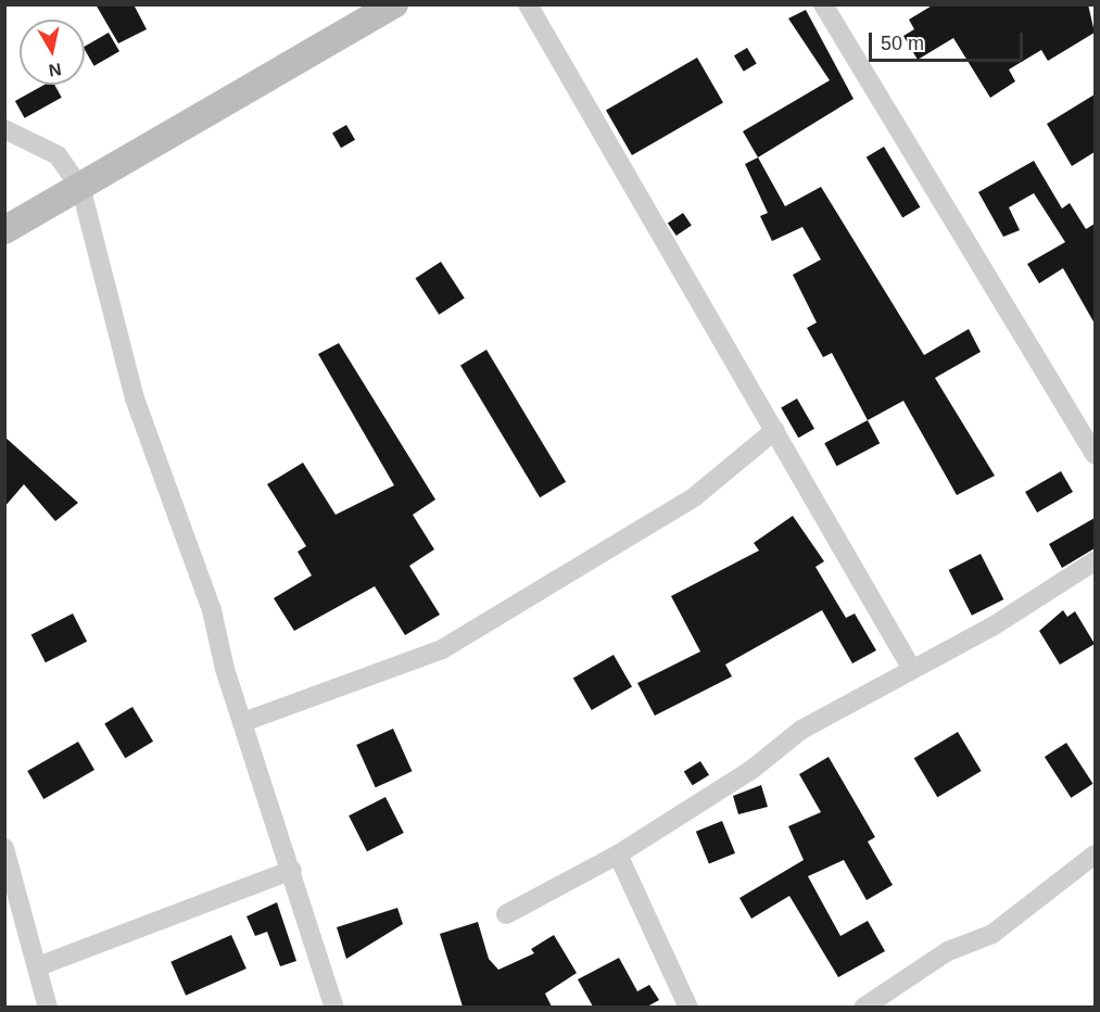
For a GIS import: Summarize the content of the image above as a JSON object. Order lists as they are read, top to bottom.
{
  "scale_bar": "50 m",
  "north": "bottom"
}
